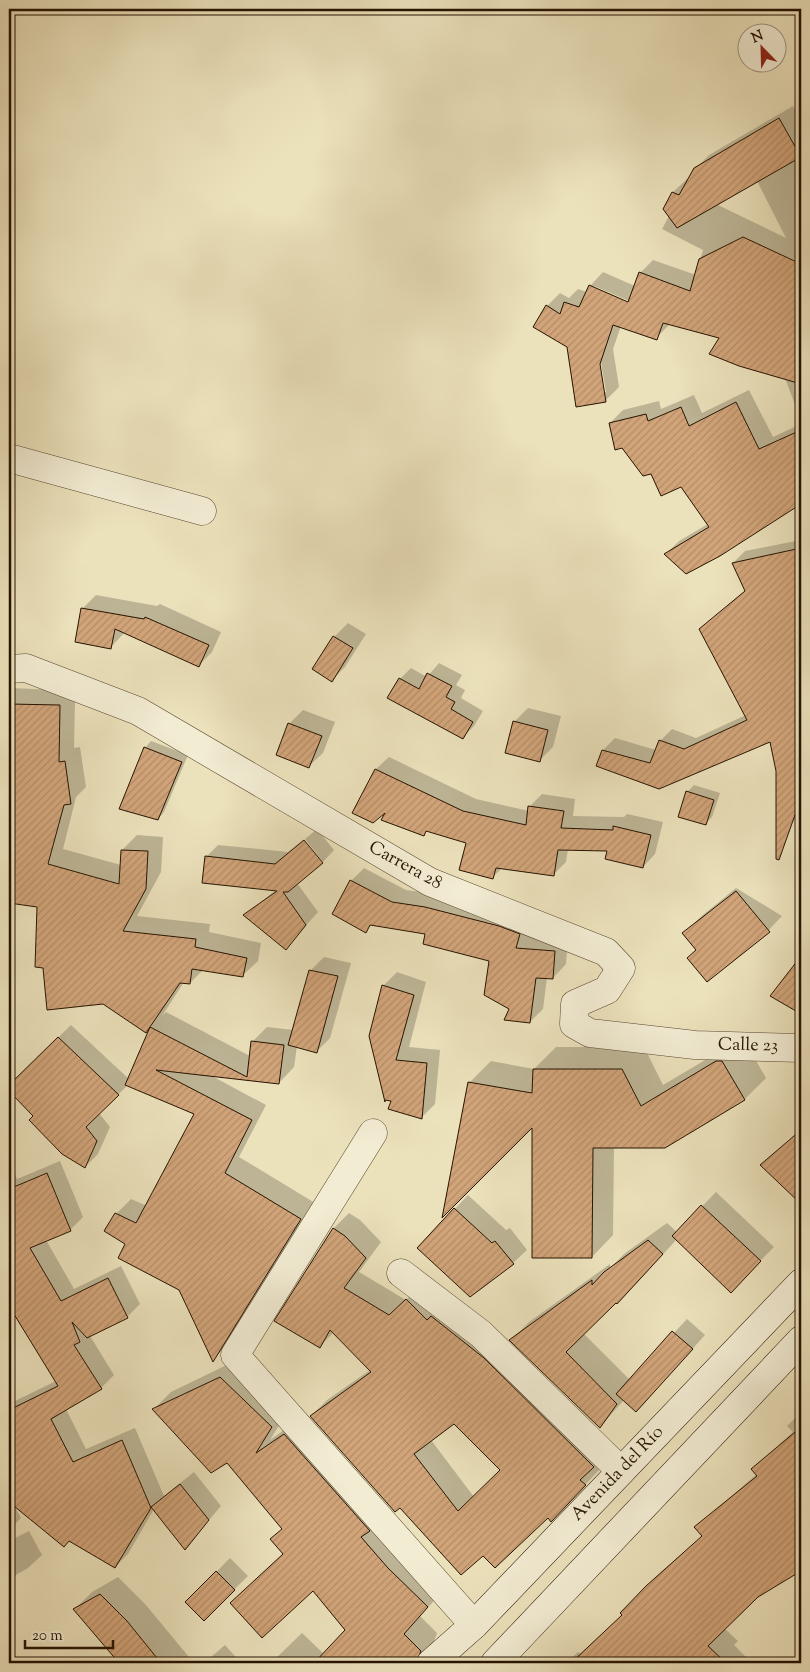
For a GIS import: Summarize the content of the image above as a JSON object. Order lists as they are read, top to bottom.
{
  "streets": {
    "street": ["Carrera 28", "Calle 23", "Avenida del Río"]
  },
  "crossings": [
    ["Carrera 28", "Calle 23"]
  ],
  "scale_bar": "20 m",
  "north": "top left"
}
